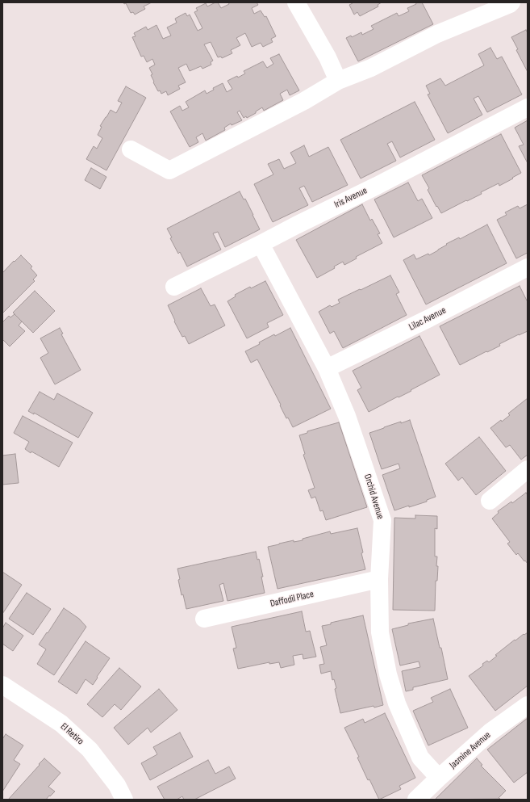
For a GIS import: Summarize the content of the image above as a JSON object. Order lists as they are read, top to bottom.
{
  "streets": {
    "street": [
      "Iris Avenue",
      "Lilac Avenue",
      "Orchid Avenue",
      "Daffodil Place",
      "El Retiro",
      "Jasmine Avenue"
    ]
  },
  "crossings": [
    ["Iris Avenue", "Orchid Avenue"],
    ["Lilac Avenue", "Orchid Avenue"],
    ["Orchid Avenue", "Daffodil Place"],
    ["Orchid Avenue", "Jasmine Avenue"]
  ]
}
